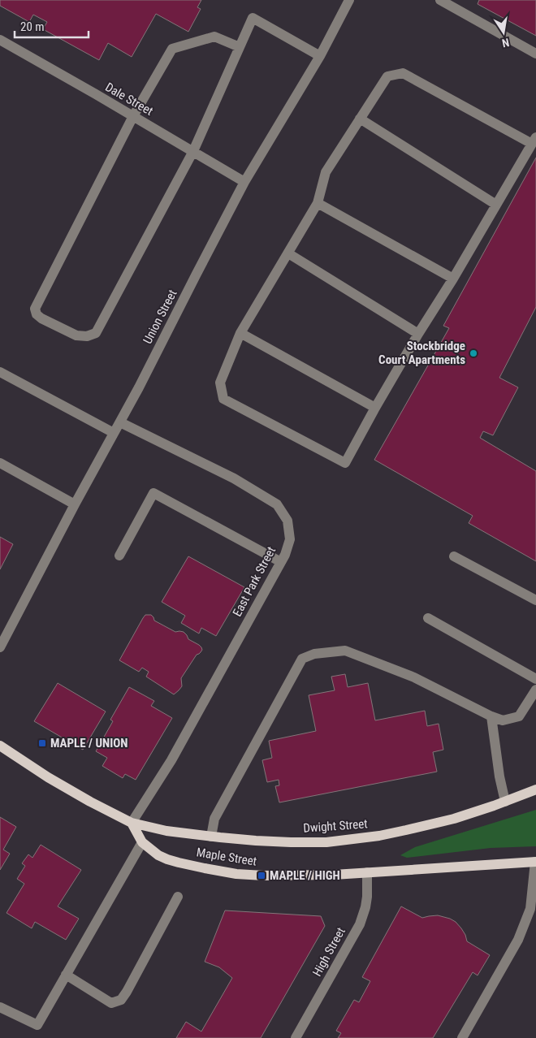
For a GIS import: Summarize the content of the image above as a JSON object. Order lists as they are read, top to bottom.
{
  "streets": {
    "main road": ["Dwight Street", "Maple Street"],
    "street": [
      "Dale Street",
      "Union Street",
      "East Park Street",
      "High Street"
    ]
  },
  "crossings": [
    ["Dale Street", "Union Street"],
    ["Union Street", "East Park Street"],
    ["East Park Street", "Dwight Street"],
    ["East Park Street", "Maple Street"],
    ["Dwight Street", "Maple Street"],
    ["Maple Street", "High Street"]
  ],
  "places": {
    "other": ["Stockbridge Court Apartments"],
    "transit": ["MAPLE / UNION", "MAPLE / HIGH"]
  },
  "scale_bar": "20 m",
  "north": "bottom"
}
